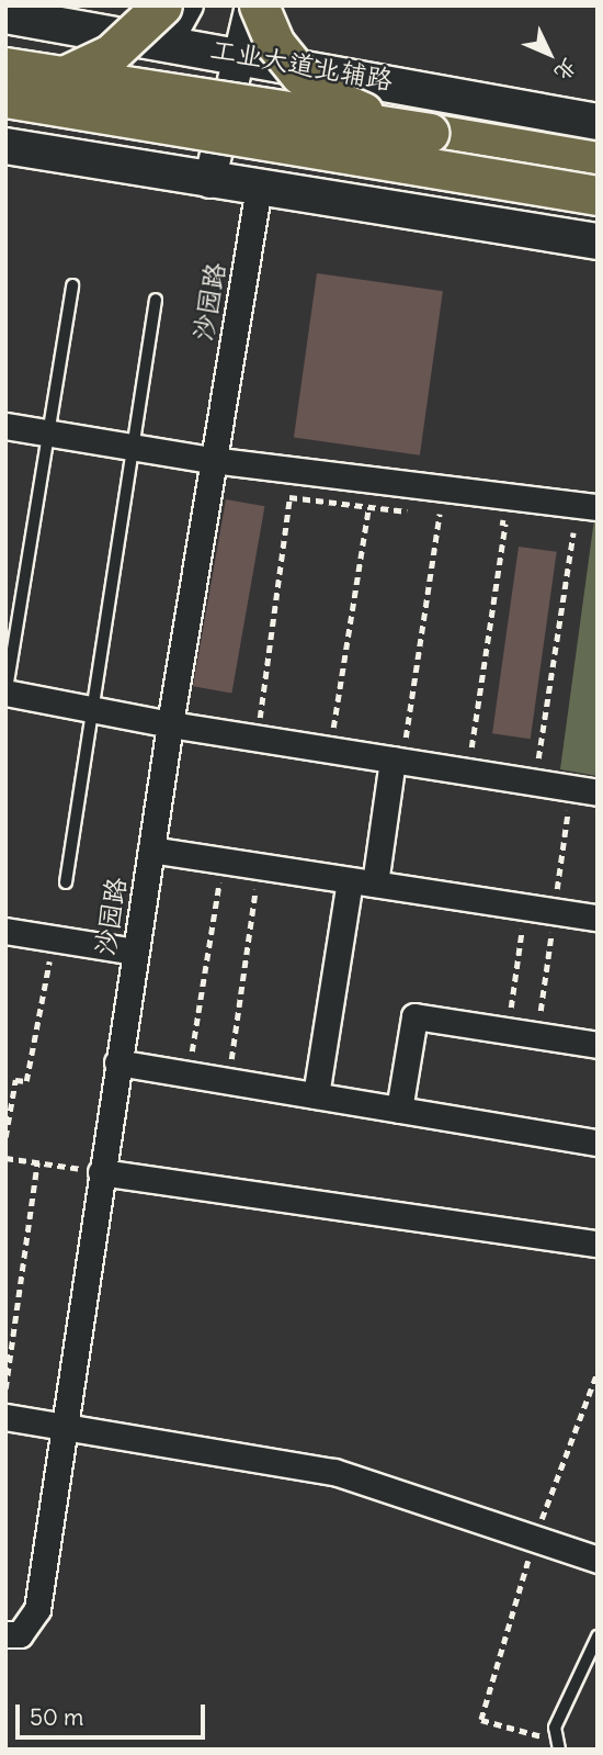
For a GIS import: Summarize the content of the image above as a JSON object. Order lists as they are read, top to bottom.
{
  "streets": {
    "main road": ["工业大道北辅路"],
    "street": ["沙园路"]
  },
  "scale_bar": "50 m",
  "north": "bottom right"
}
